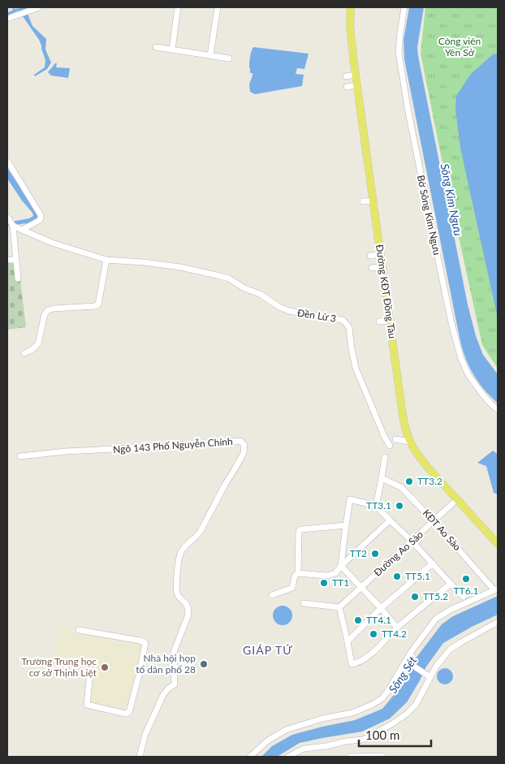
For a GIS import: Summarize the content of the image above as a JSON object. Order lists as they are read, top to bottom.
{
  "streets": {
    "main road": ["Đường KĐT Đồng Tàu"],
    "street": [
      "Bờ Sông Kim Ngưu",
      "Đền Lừ 3",
      "Ngõ 143 Phố Nguyễn Chính",
      "KĐT Ao Sào",
      "Đường Ao Sào"
    ]
  },
  "crossings": [
    ["Đường KĐT Đồng Tàu", "Đường Ao Sào"],
    ["KĐT Ao Sào", "Đường Ao Sào"]
  ],
  "districts": ["GIÁP TỨ"],
  "water": ["Sông Kim Ngưu", "Sông Sét"],
  "parks": ["Công viên Yên Sở"],
  "places": [
    "TT3.2",
    "TT3.1",
    "TT2",
    "TT5.1",
    "TT6.1",
    "TT1",
    "TT5.2",
    "TT4.1",
    "TT4.2",
    "Nhà hội họp tổ dân phố 28",
    "Trường Trung học cơ sở Thịnh Liệt"
  ],
  "scale_bar": "100 m"
}
